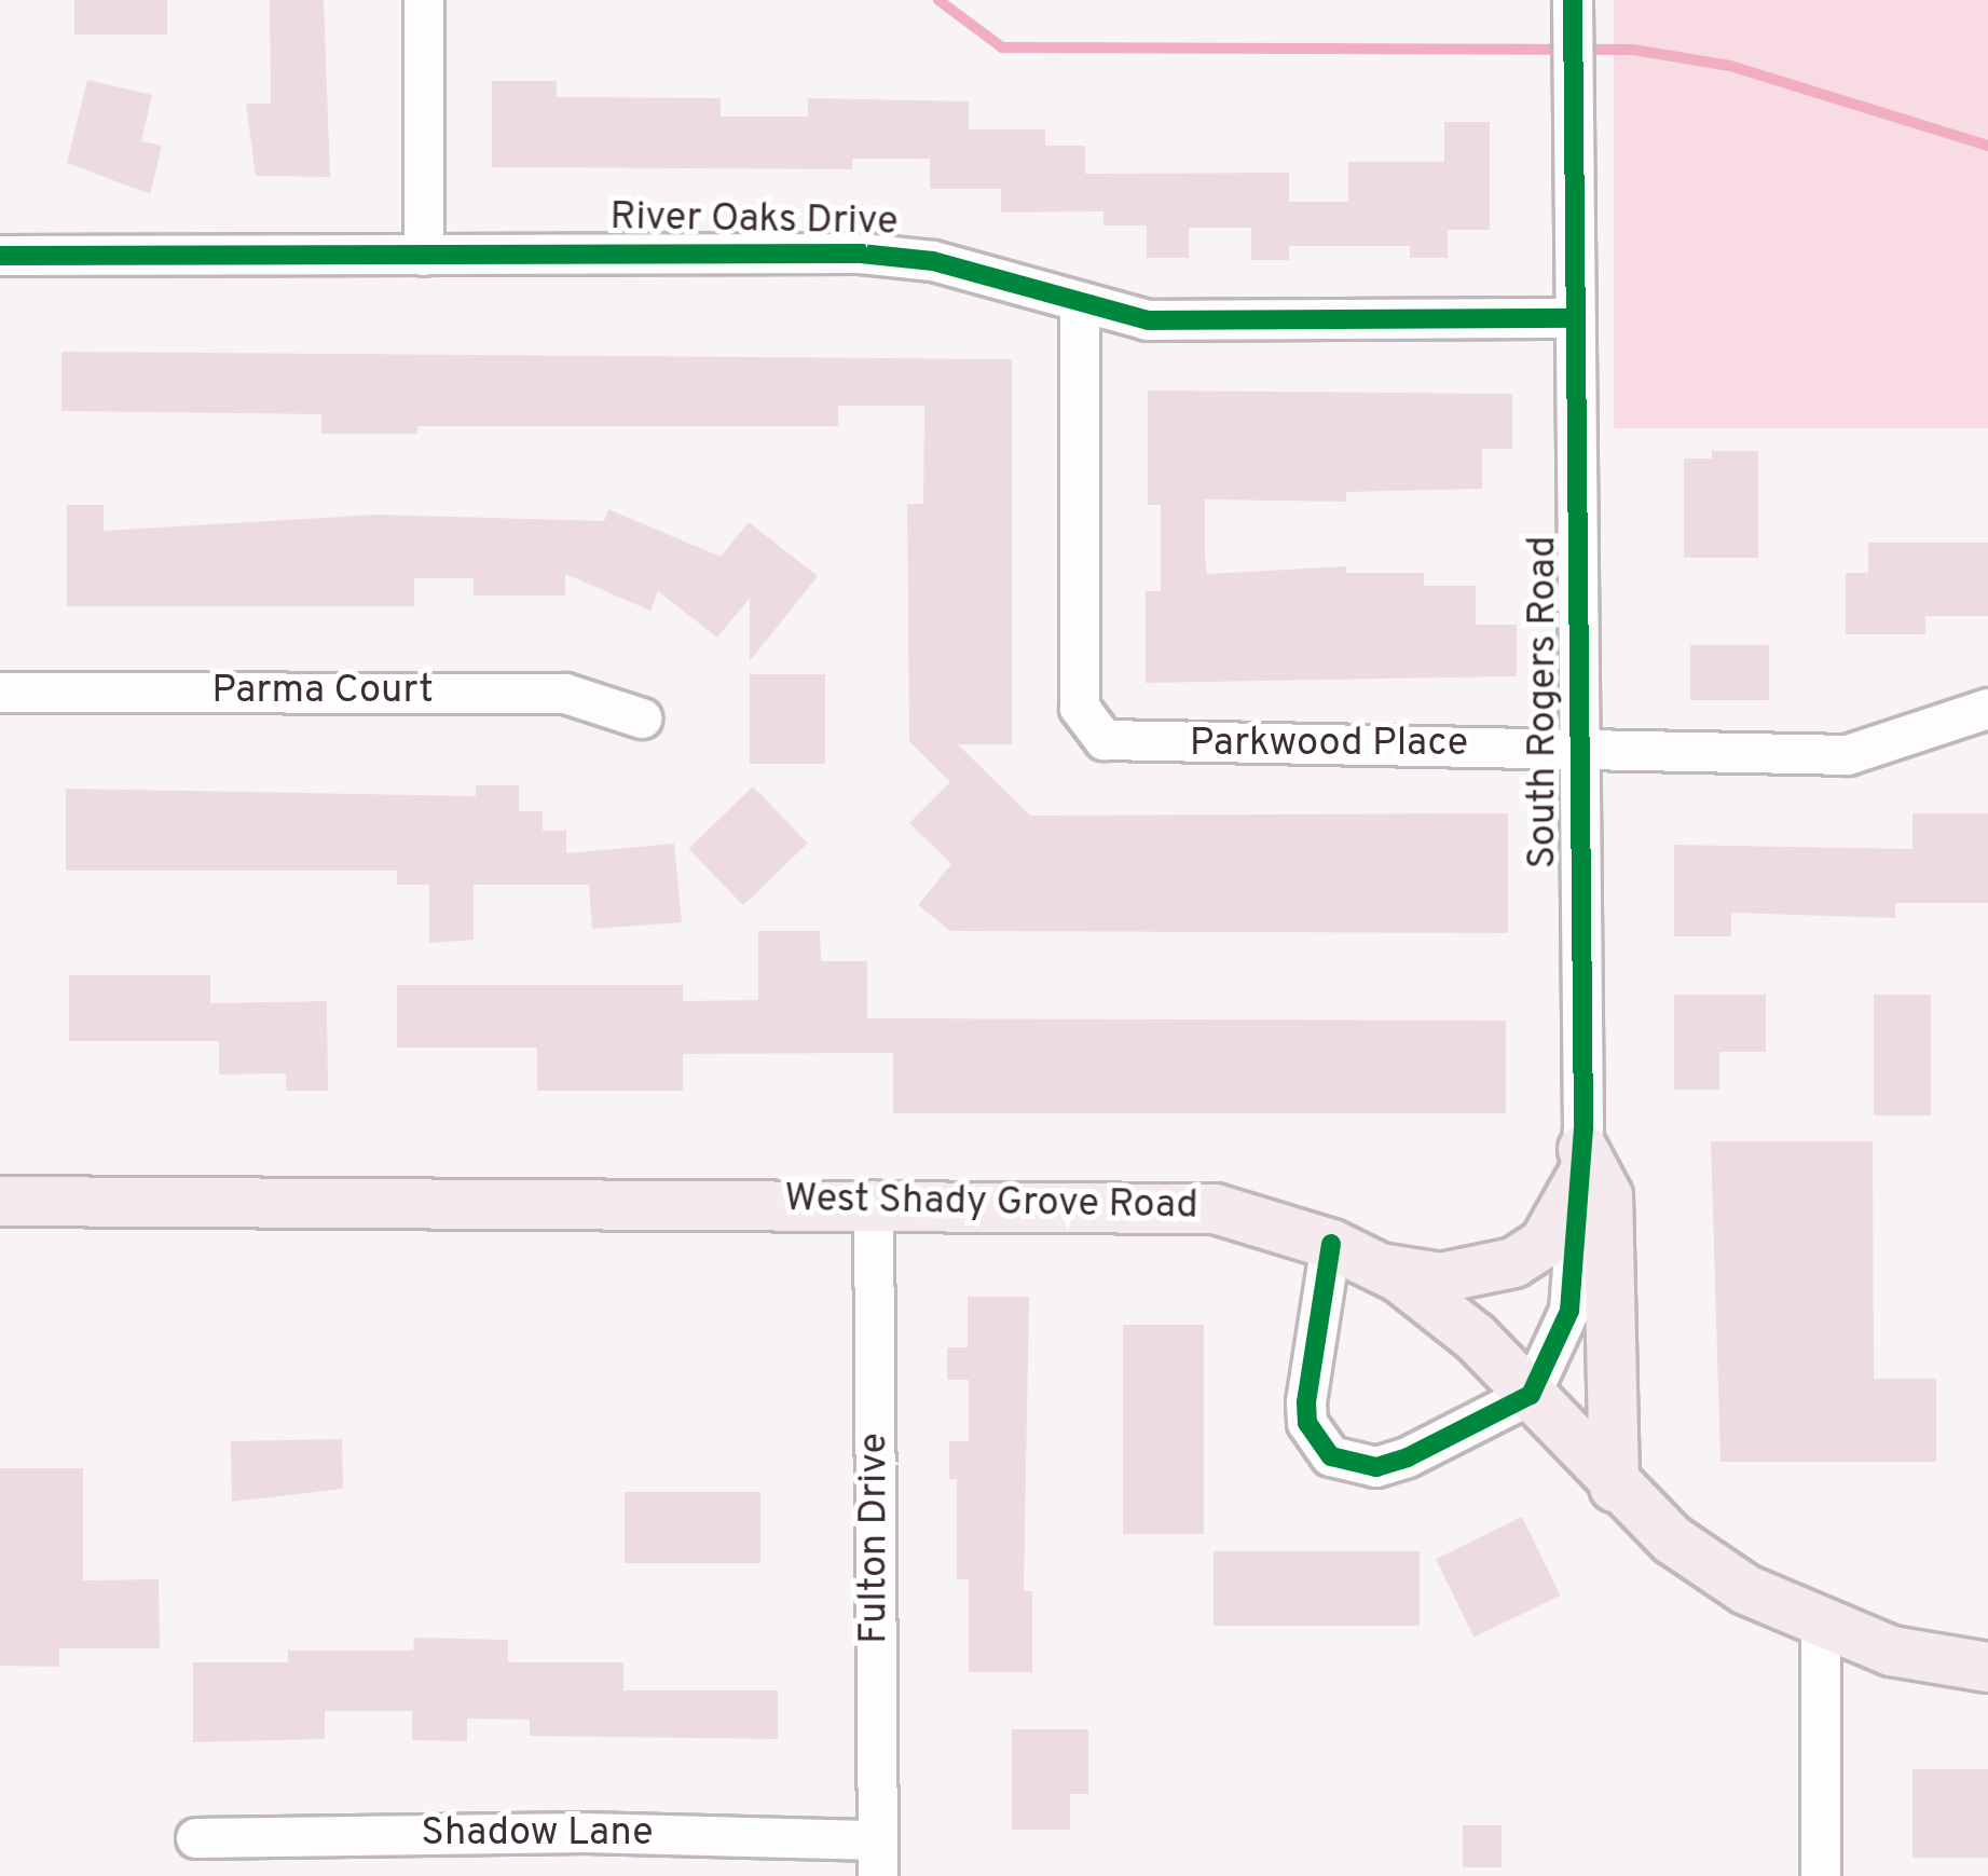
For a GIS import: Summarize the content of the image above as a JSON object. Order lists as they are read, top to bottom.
{
  "streets": {
    "main road": ["West Shady Grove Road"],
    "street": [
      "River Oaks Drive",
      "Parma Court",
      "South Rogers Road",
      "Parkwood Place",
      "Fulton Drive",
      "Shadow Lane"
    ]
  },
  "crossings": [
    ["River Oaks Drive", "South Rogers Road"],
    ["River Oaks Drive", "Parkwood Place"],
    ["South Rogers Road", "Parkwood Place"],
    ["South Rogers Road", "West Shady Grove Road"],
    ["West Shady Grove Road", "Fulton Drive"],
    ["Fulton Drive", "Shadow Lane"]
  ]
}
